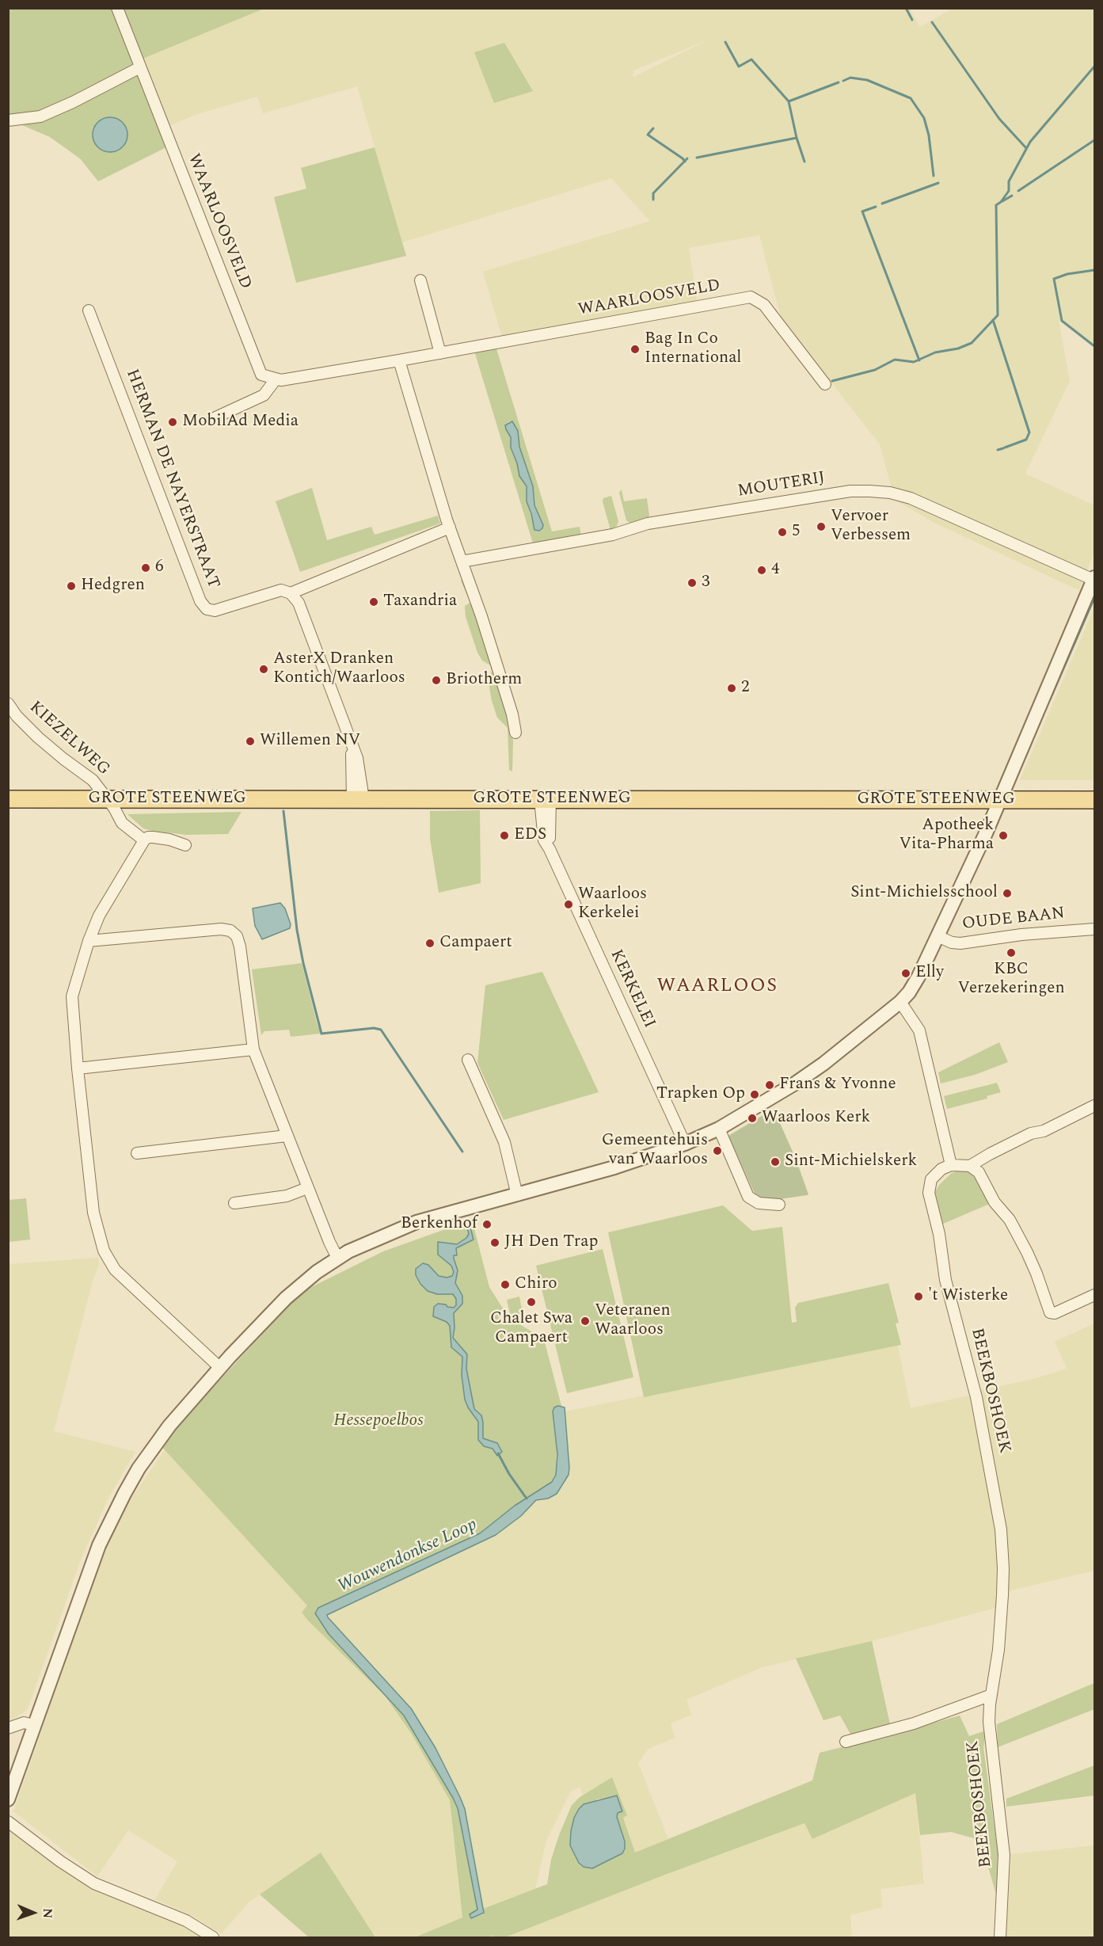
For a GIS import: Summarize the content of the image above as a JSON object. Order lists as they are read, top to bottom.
{
  "streets": {
    "main road": ["GROTE STEENWEG"],
    "street": [
      "WAARLOOSVELD",
      "HERMAN DE NAYERSTRAAT",
      "MOUTERIJ",
      "KIEZELWEG",
      "OUDE BAAN",
      "KERKELEI",
      "BEEKBOSHOEK"
    ]
  },
  "crossings": [
    ["KIEZELWEG", "GROTE STEENWEG"],
    ["GROTE STEENWEG", "KERKELEI"]
  ],
  "districts": ["WAARLOOS"],
  "water": ["Wouwendonkse Loop"],
  "parks": ["Hessepoelbos"],
  "places": [
    "Bag In Co International",
    "MobilAd Media",
    "Vervoer Verbessem",
    "5",
    "6",
    "4",
    "3",
    "Hedgren",
    "Taxandria",
    "AsterX Dranken Kontich/Waarloos",
    "Briotherm",
    "2",
    "Willemen NV",
    "EDS",
    "Apotheek Vita-Pharma",
    "Sint-Michielsschool",
    "Waarloos Kerkelei",
    "Campaert",
    "KBC Verzekeringen",
    "Elly",
    "Frans & Yvonne",
    "Trapken Op",
    "Waarloos Kerk",
    "Gemeentehuis van Waarloos",
    "Sint-Michielskerk",
    "Berkenhof",
    "JH Den Trap",
    "Chiro",
    "'t Wisterke",
    "Chalet Swa Campaert",
    "Veteranen Waarloos"
  ],
  "north": "right"
}
